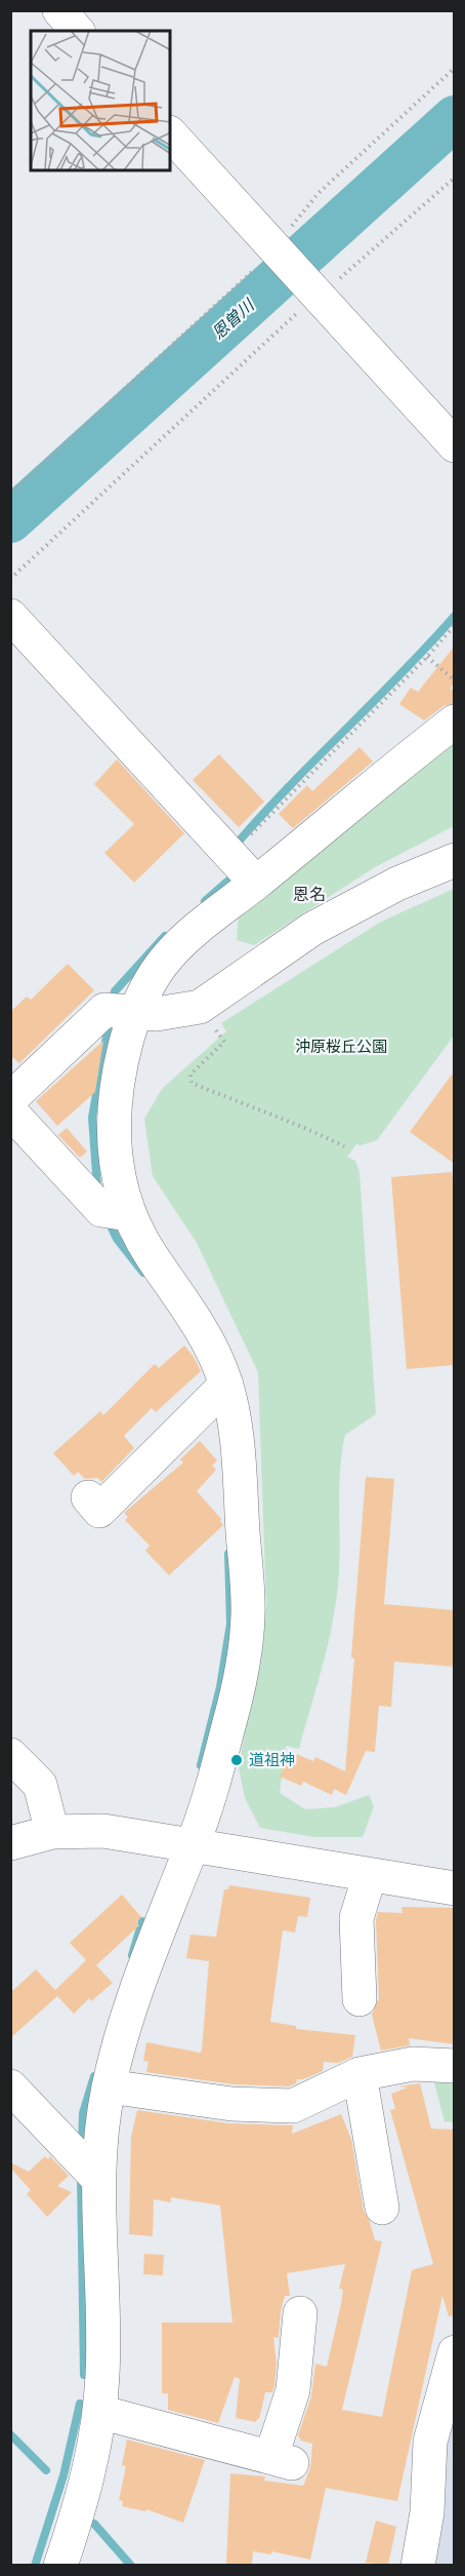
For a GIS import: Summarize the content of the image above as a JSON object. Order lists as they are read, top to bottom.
{
  "districts": ["恩名"],
  "water": ["恩曽川"],
  "parks": ["沖原桜丘公園"],
  "places": ["道祖神"]
}
